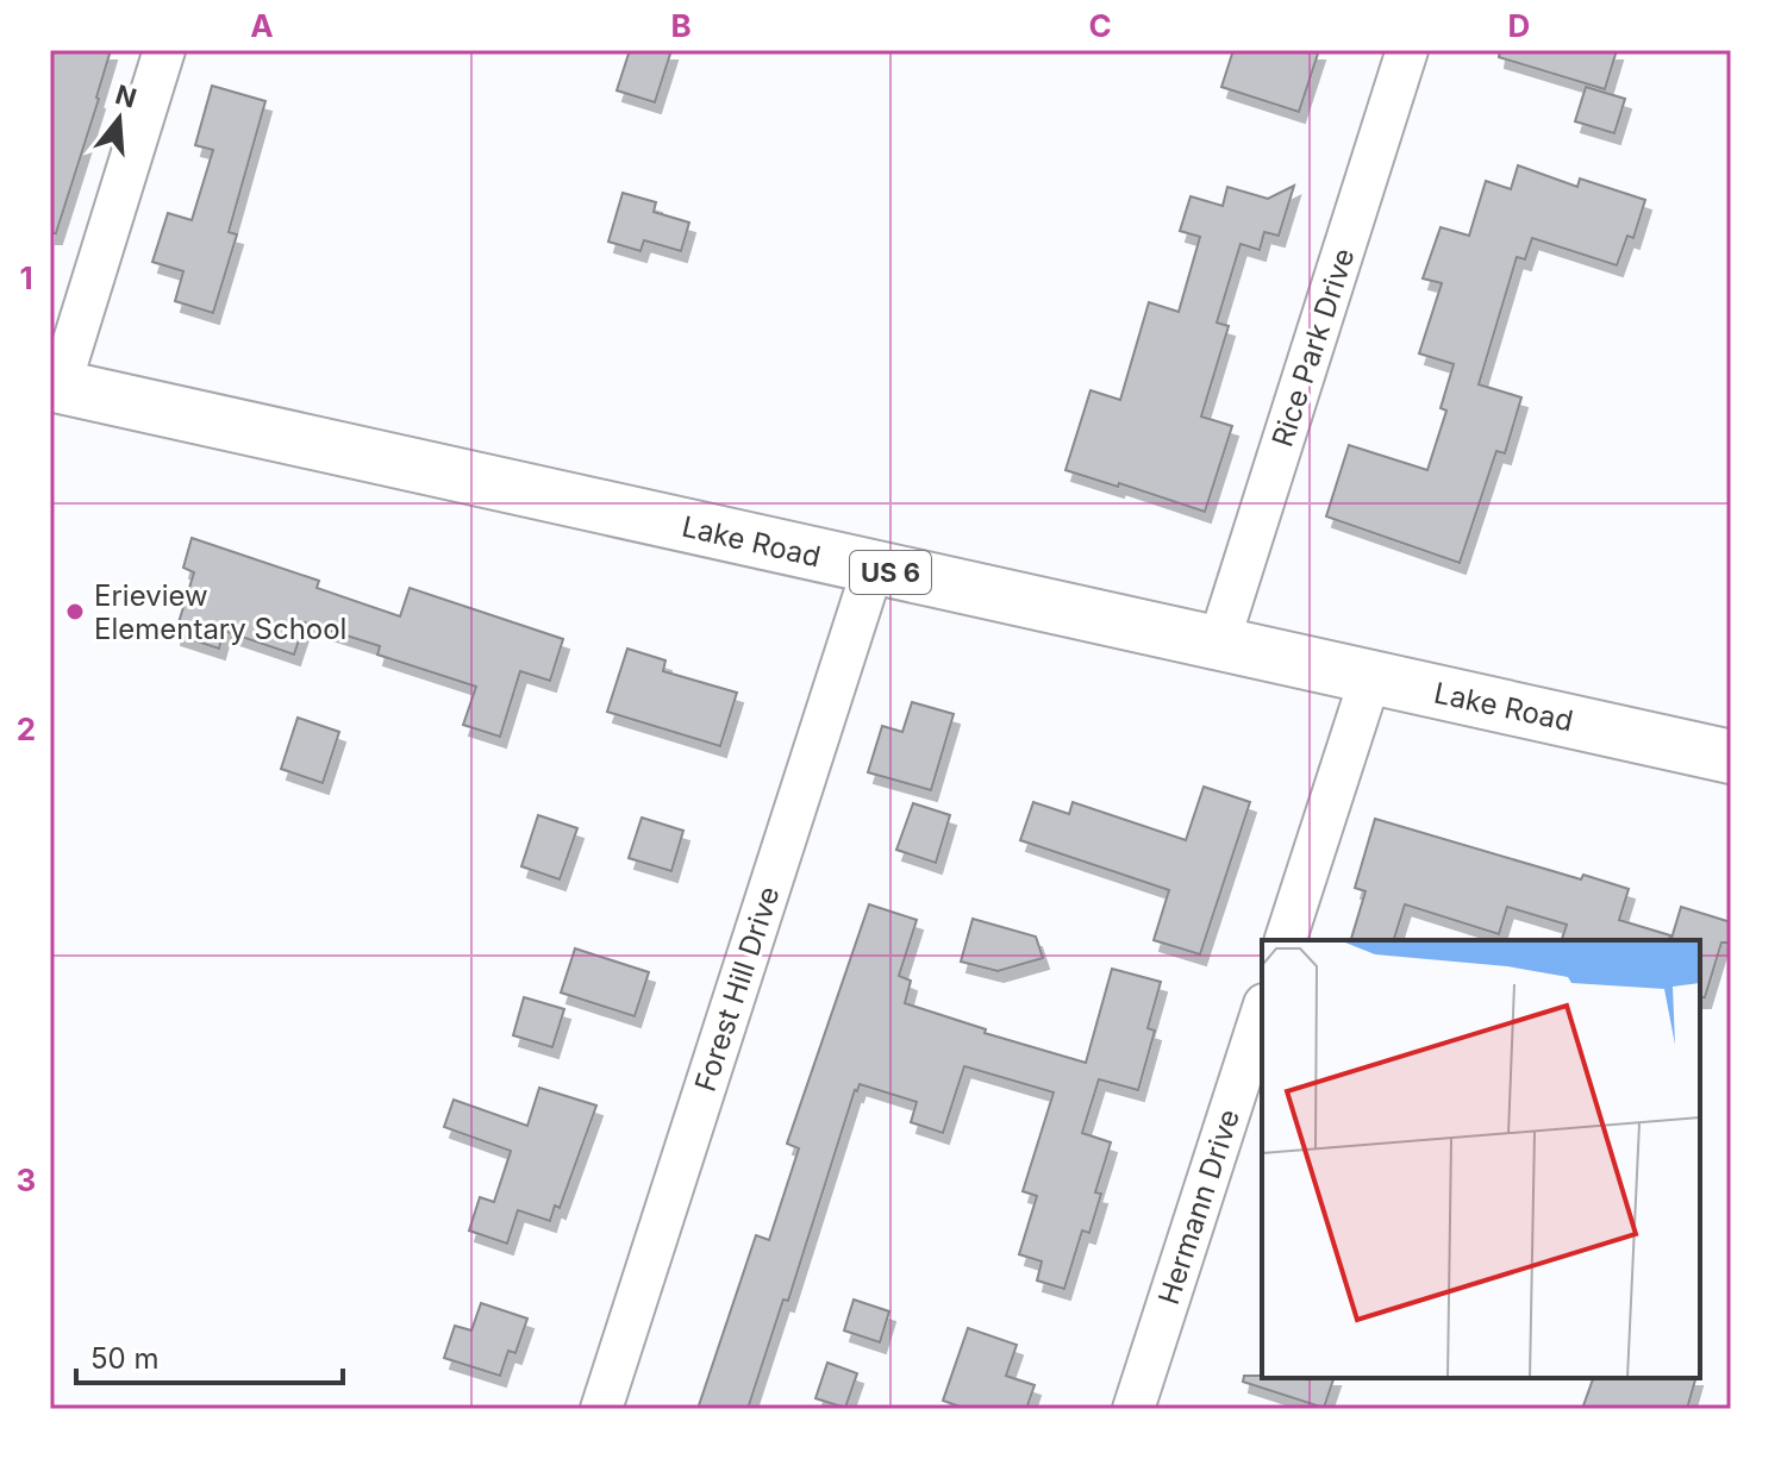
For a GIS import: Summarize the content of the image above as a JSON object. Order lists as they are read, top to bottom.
{
  "streets": {
    "main road": ["Lake Road", "US 6"],
    "street": ["Rice Park Drive", "Forest Hill Drive", "Hermann Drive"]
  },
  "crossings": [
    ["Rice Park Drive", "Lake Road"],
    ["Lake Road", "Forest Hill Drive"]
  ],
  "places": ["Erieview Elementary School"],
  "scale_bar": "50 m",
  "north": "top",
  "grid": {
    "columns": [
      "A",
      "B",
      "C",
      "D"
    ],
    "rows": ["1", "2", "3"]
  }
}
